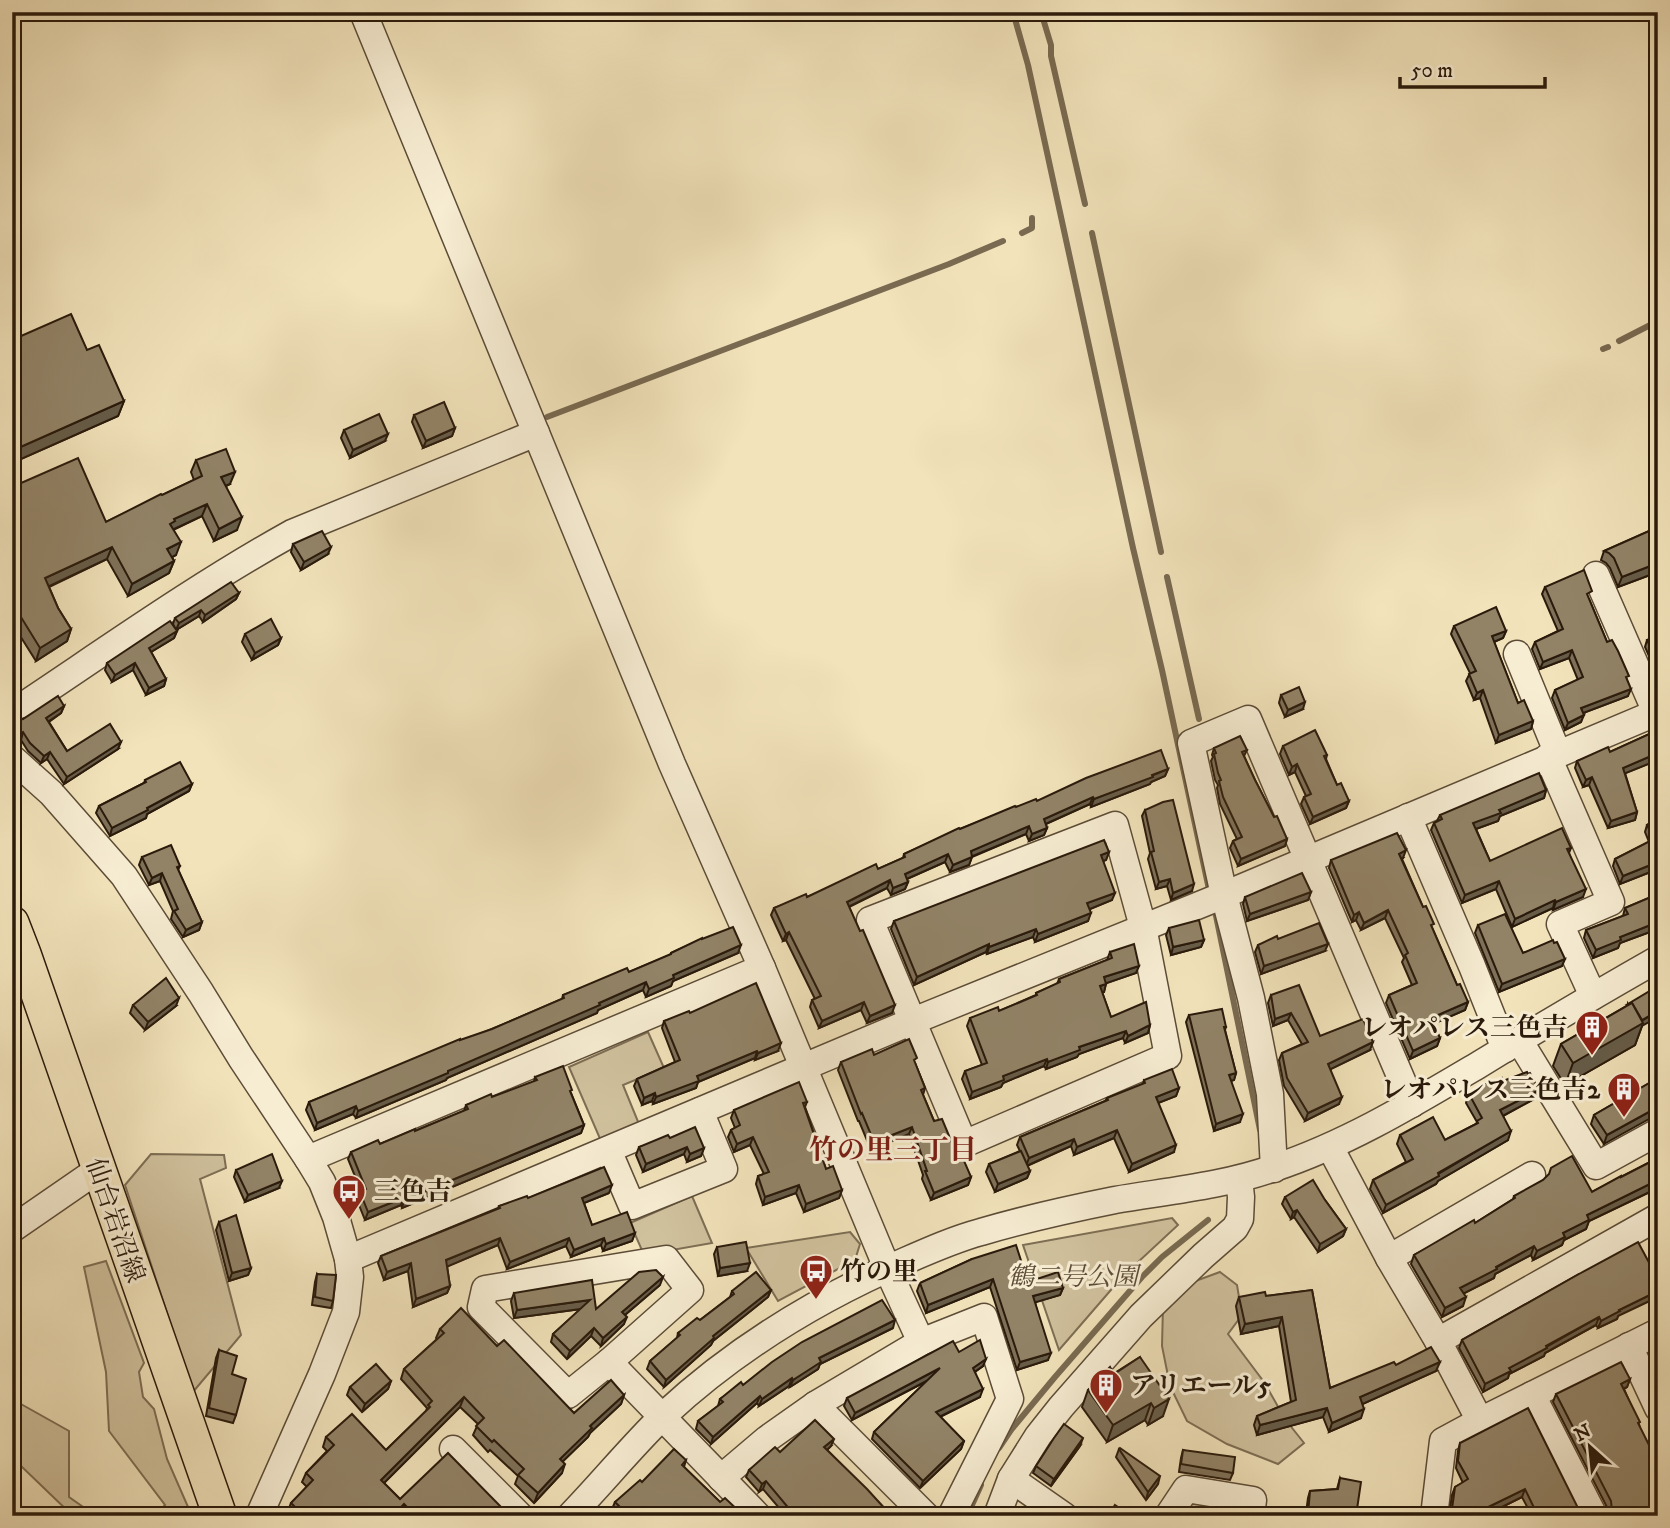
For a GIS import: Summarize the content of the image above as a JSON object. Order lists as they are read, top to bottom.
{
  "streets": {
    "main road": ["仙台岩沼線"]
  },
  "districts": ["竹の里三丁目"],
  "parks": ["鶴二号公園"],
  "places": {
    "building": ["レオパレス三色吉", "レオパレス三色吉2", "アリエール5"],
    "bus stop": ["三色吉", "竹の里"]
  },
  "scale_bar": "50 m",
  "north": "top left"
}
